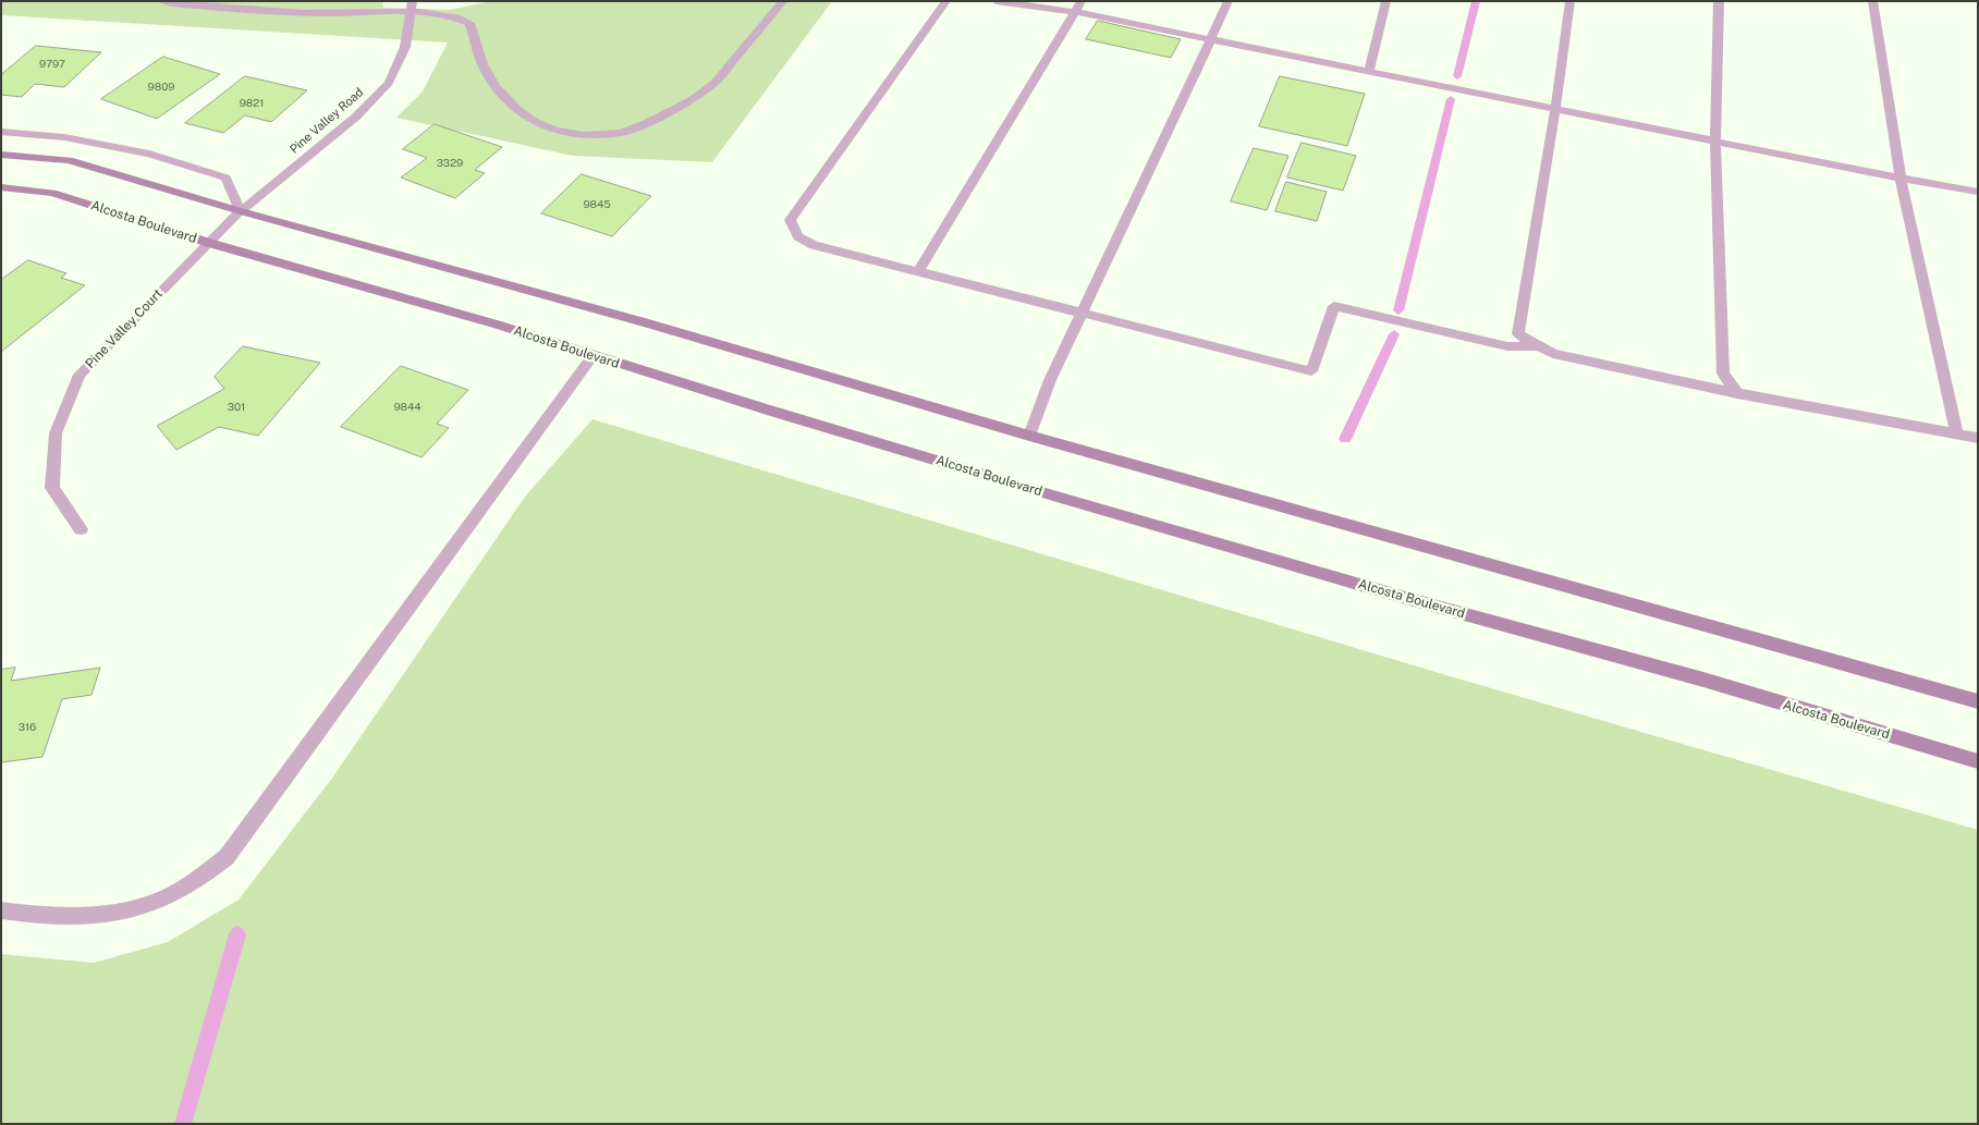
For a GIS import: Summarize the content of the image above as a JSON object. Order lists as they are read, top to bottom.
{
  "streets": {
    "main road": ["Alcosta Boulevard"],
    "street": ["Pine Valley Road", "Pine Valley Court"]
  },
  "crossings": [
    ["Pine Valley Road", "Pine Valley Court"],
    ["Alcosta Boulevard", "Pine Valley Court"]
  ],
  "house_numbers": [
    "9797",
    "9809",
    "9821",
    "3329",
    "9845",
    "301",
    "9844",
    "316"
  ]
}
